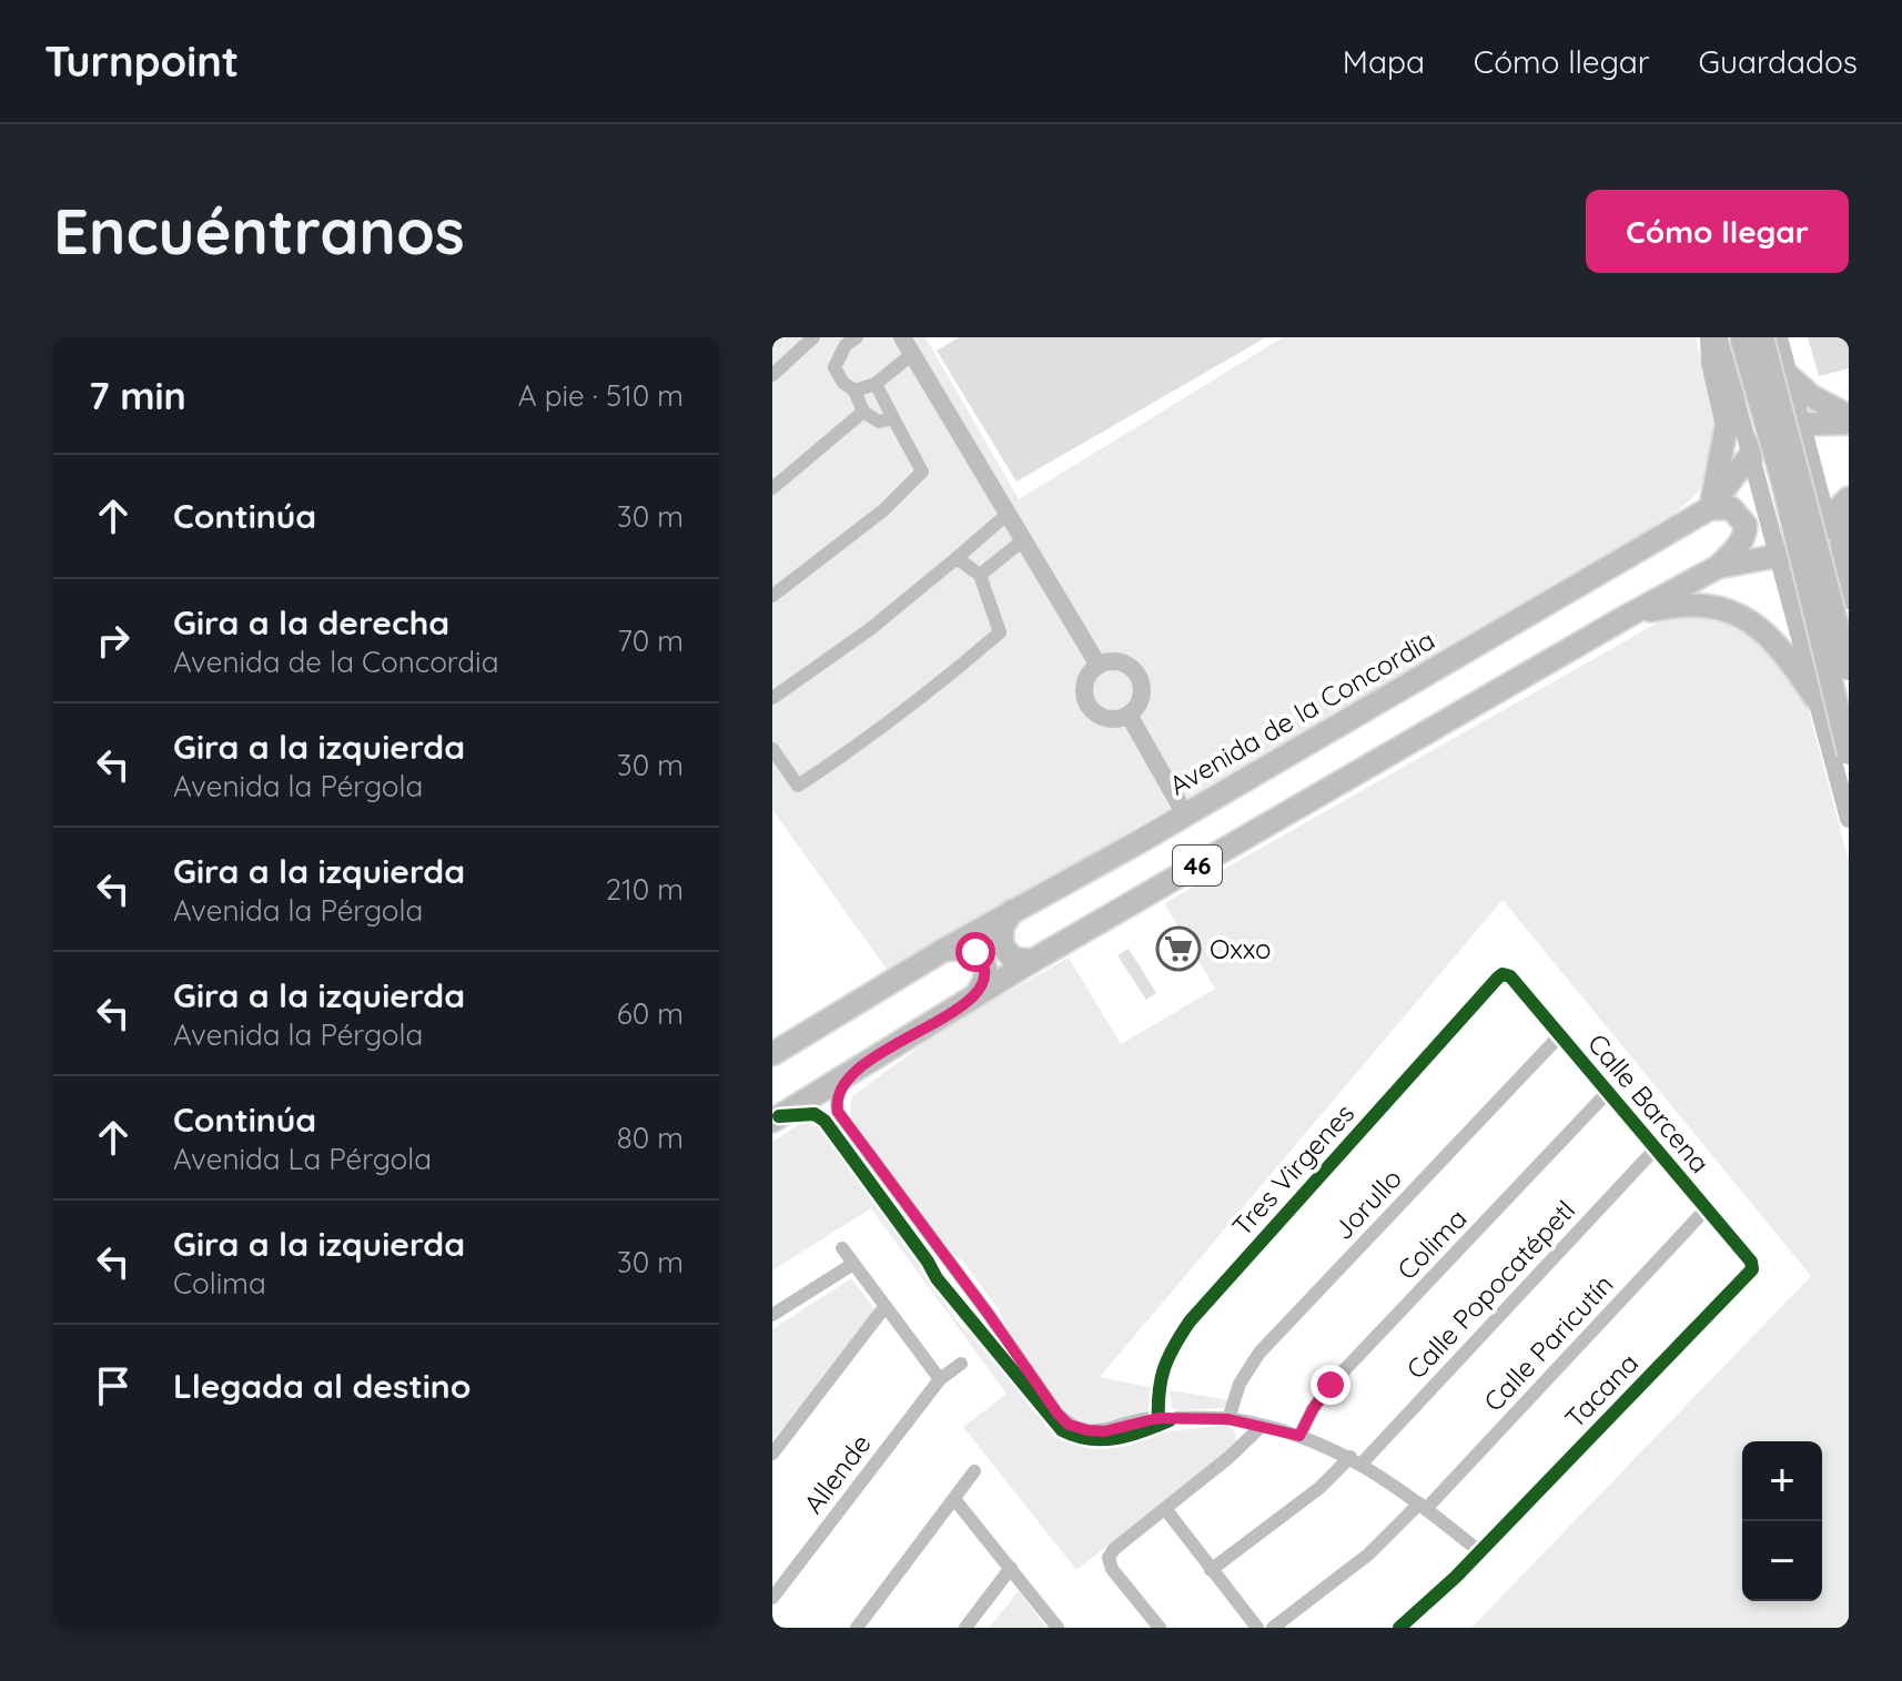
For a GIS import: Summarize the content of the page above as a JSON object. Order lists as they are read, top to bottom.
{
  "streets": {
    "main road": ["Avenida de la Concordia", "46"],
    "street": [
      "Calle Barcena",
      "Tres Virgenes",
      "Jorullo",
      "Colima",
      "Calle Popocatépetl",
      "Calle Paricutín",
      "Tacana",
      "Allende"
    ]
  },
  "crossings": [
    ["Calle Barcena", "Tres Virgenes"],
    ["Calle Barcena", "Jorullo"],
    ["Calle Barcena", "Colima"],
    ["Calle Barcena", "Calle Popocatépetl"],
    ["Calle Barcena", "Calle Paricutín"],
    ["Calle Barcena", "Tacana"]
  ],
  "places": {
    "supermarket": ["Oxxo"]
  },
  "page": {
    "header": "Turnpoint",
    "nav": ["Mapa", "Cómo llegar", "Guardados"],
    "buttons": "Cómo llegar",
    "title": "Encuéntranos",
    "heading": ["7 min", "A pie · 510 m"],
    "list": [
      ["Continúa", "30 m"],
      ["Gira a la derecha", "Avenida de la Concordia", "70 m"],
      ["Gira a la izquierda", "Avenida la Pérgola", "30 m"],
      ["Gira a la izquierda", "Avenida la Pérgola", "210 m"],
      ["Gira a la izquierda", "Avenida la Pérgola", "60 m"],
      ["Continúa", "Avenida La Pérgola", "80 m"],
      ["Gira a la izquierda", "Colima", "30 m"],
      "Llegada al destino"
    ],
    "map_buttons": ["+", "−"]
  }
}
